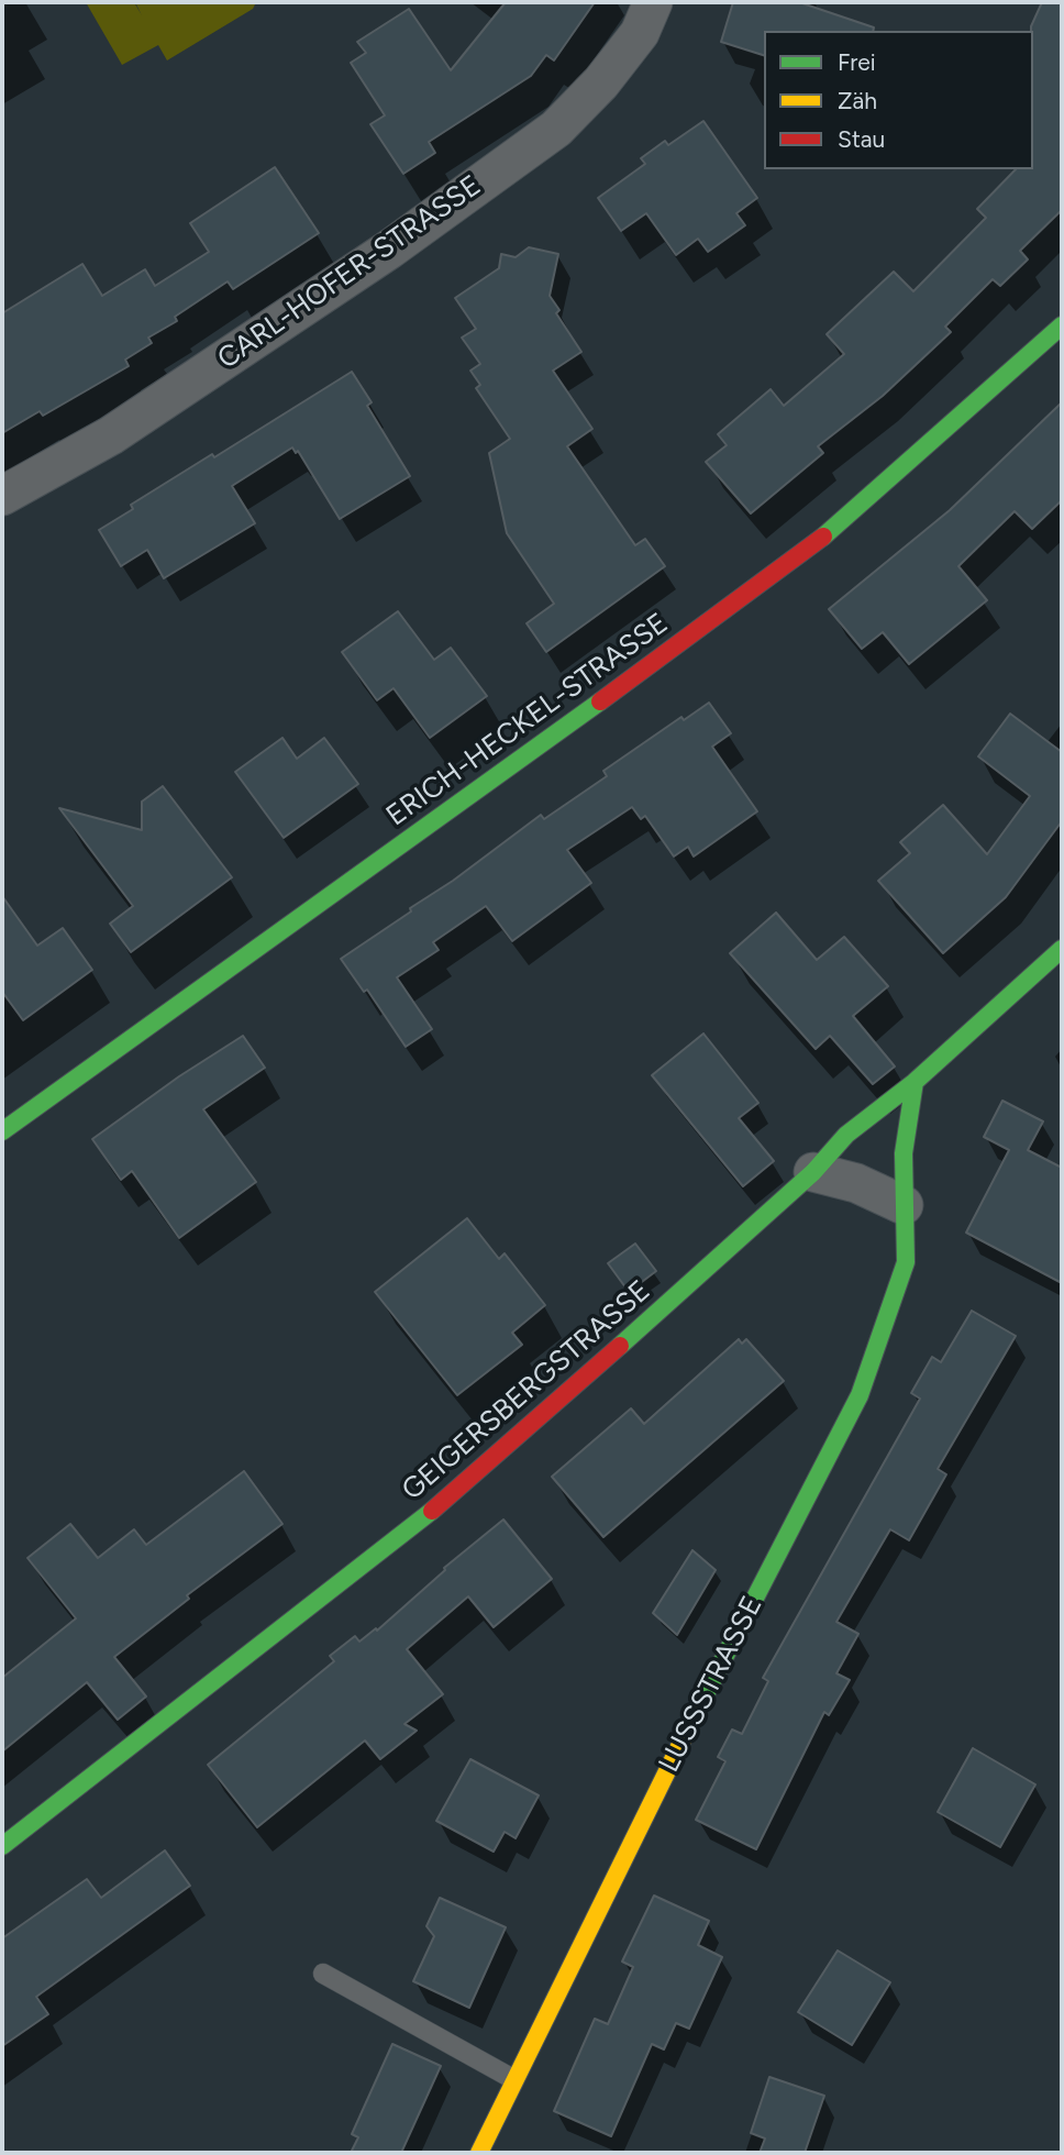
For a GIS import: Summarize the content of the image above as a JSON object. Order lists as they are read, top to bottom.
{
  "streets": {
    "street": [
      "CARL-HOFER-STRASSE",
      "ERICH-HECKEL-STRASSE",
      "GEIGERSBERGSTRASSE",
      "LUSSSTRASSE"
    ]
  },
  "crossings": [
    ["GEIGERSBERGSTRASSE", "LUSSSTRASSE"]
  ],
  "legend": ["Frei", "Zäh", "Stau"]
}
